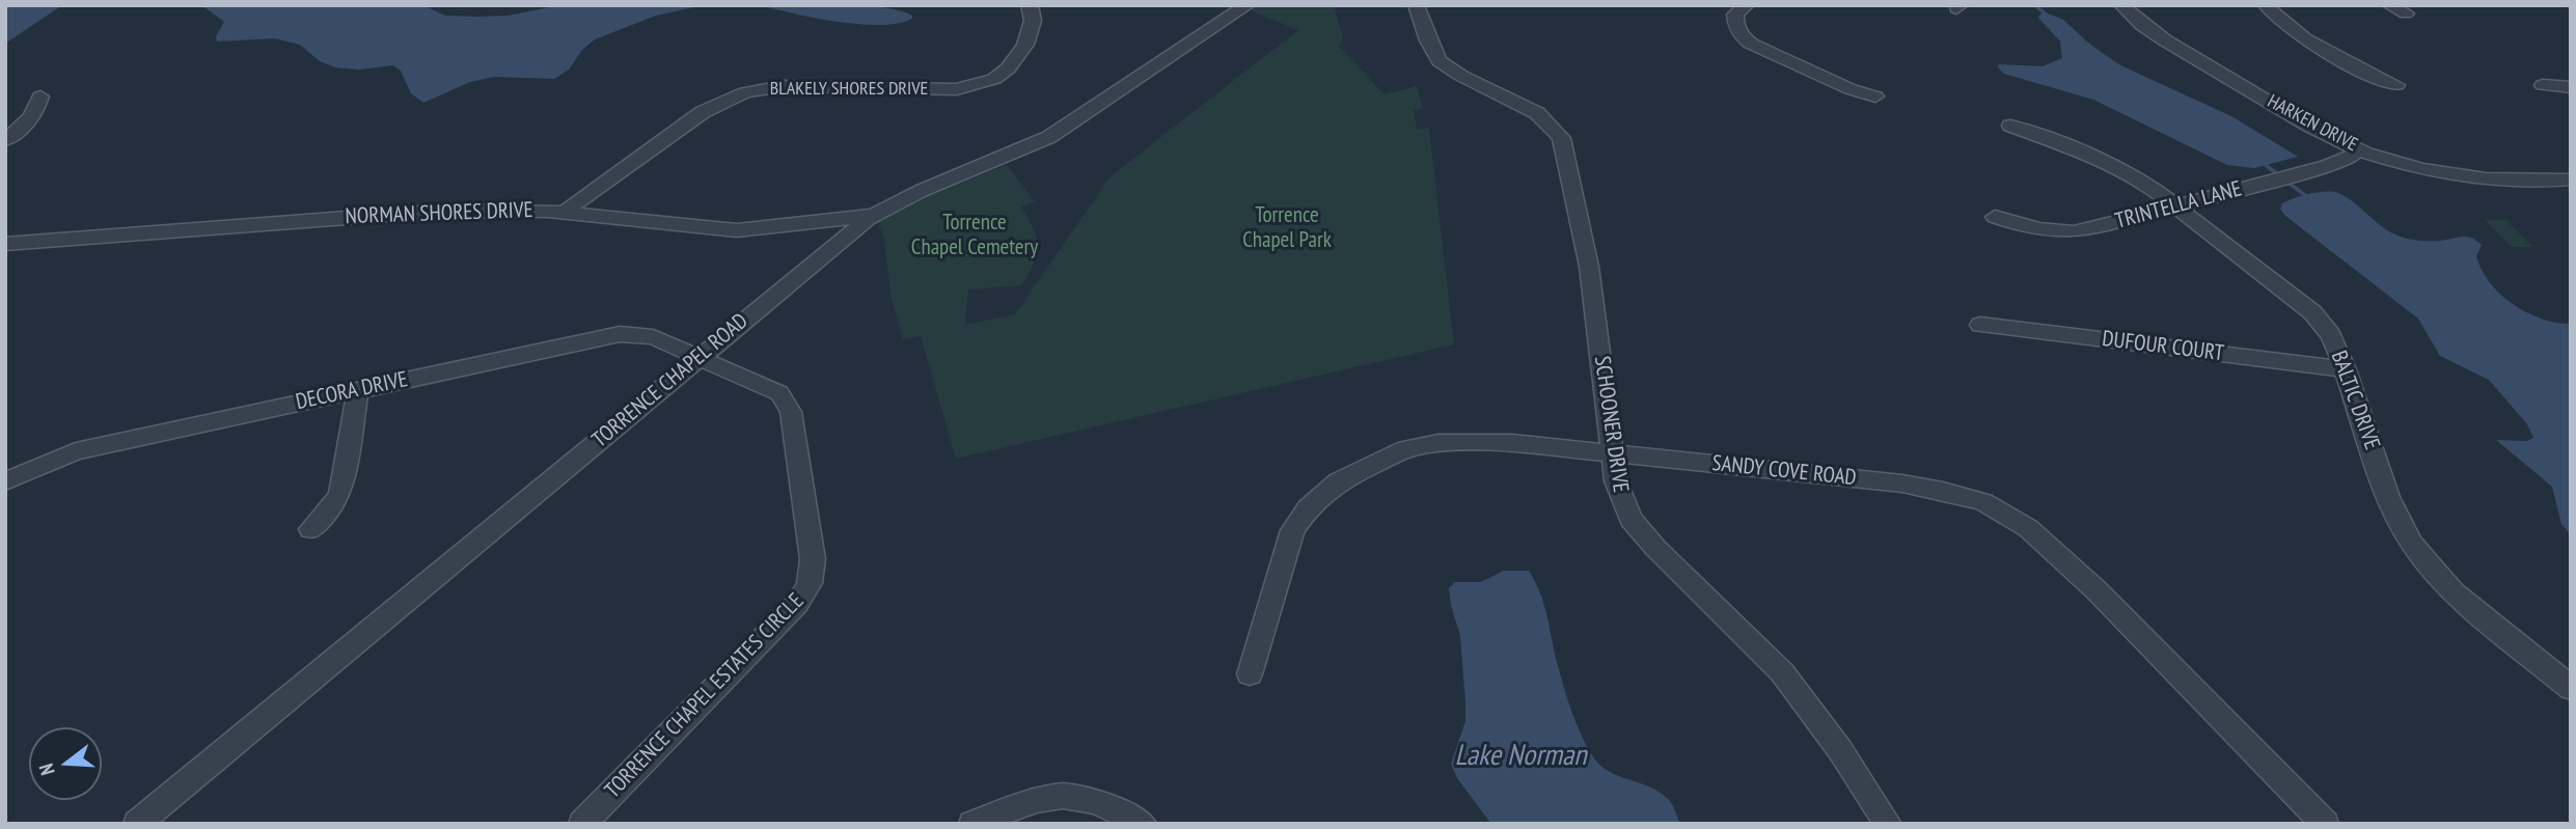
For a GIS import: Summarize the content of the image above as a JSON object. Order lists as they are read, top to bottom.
{
  "streets": {
    "street": [
      "BLAKELY SHORES DRIVE",
      "HARKEN DRIVE",
      "TRINTELLA LANE",
      "NORMAN SHORES DRIVE",
      "DUFOUR COURT",
      "TORRENCE CHAPEL ROAD",
      "DECORA DRIVE",
      "BALTIC DRIVE",
      "SCHOONER DRIVE",
      "SANDY COVE ROAD",
      "TORRENCE CHAPEL ESTATES CIRCLE"
    ]
  },
  "crossings": [
    ["BLAKELY SHORES DRIVE", "NORMAN SHORES DRIVE"],
    ["HARKEN DRIVE", "TRINTELLA LANE"],
    ["TRINTELLA LANE", "BALTIC DRIVE"],
    ["NORMAN SHORES DRIVE", "TORRENCE CHAPEL ROAD"],
    ["DUFOUR COURT", "BALTIC DRIVE"],
    ["TORRENCE CHAPEL ROAD", "DECORA DRIVE"],
    ["TORRENCE CHAPEL ROAD", "TORRENCE CHAPEL ESTATES CIRCLE"],
    ["DECORA DRIVE", "TORRENCE CHAPEL ESTATES CIRCLE"],
    ["SCHOONER DRIVE", "SANDY COVE ROAD"]
  ],
  "water": ["Lake Norman"],
  "parks": ["Torrence Chapel Park", "Torrence Chapel Cemetery"],
  "north": "left"
}
